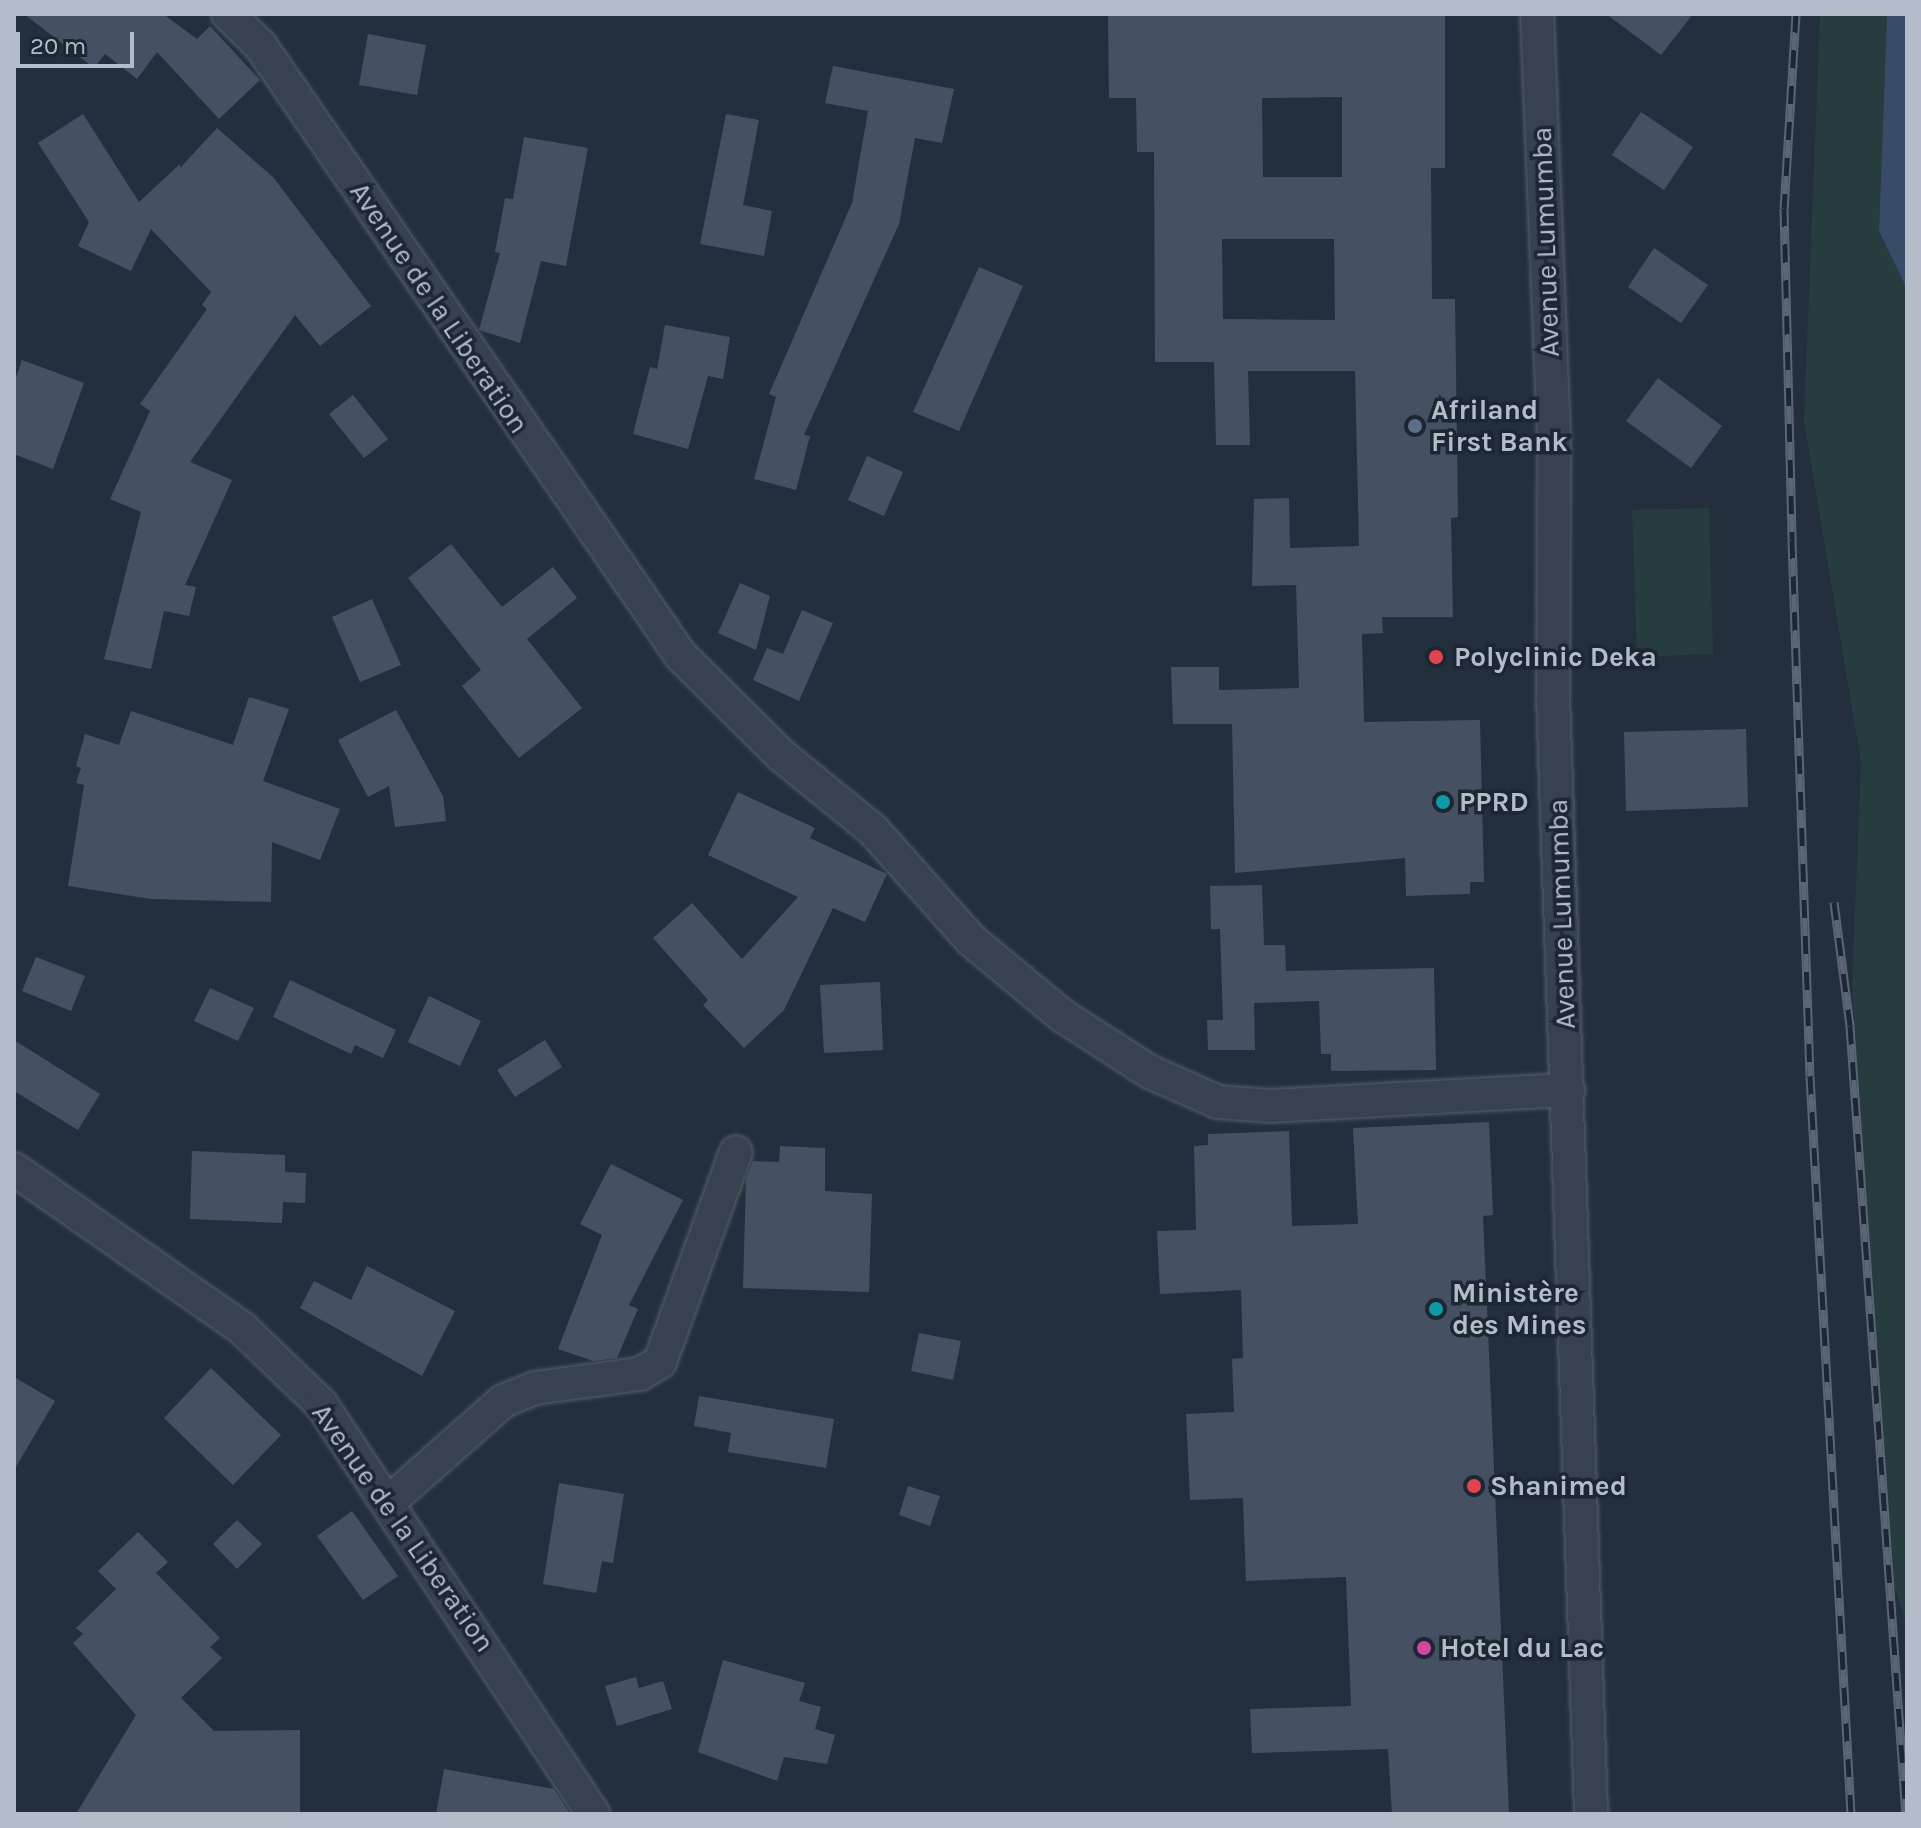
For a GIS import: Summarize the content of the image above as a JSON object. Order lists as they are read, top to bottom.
{
  "streets": {
    "street": ["Avenue Lumumba", "Avenue de la Liberation"]
  },
  "crossings": [
    ["Avenue Lumumba", "Avenue de la Liberation"]
  ],
  "places": [
    "Afriland First Bank",
    "Polyclinic Deka",
    "PPRD",
    "Ministère des Mines",
    "Shanimed",
    "Hotel du Lac"
  ],
  "scale_bar": "20 m"
}
